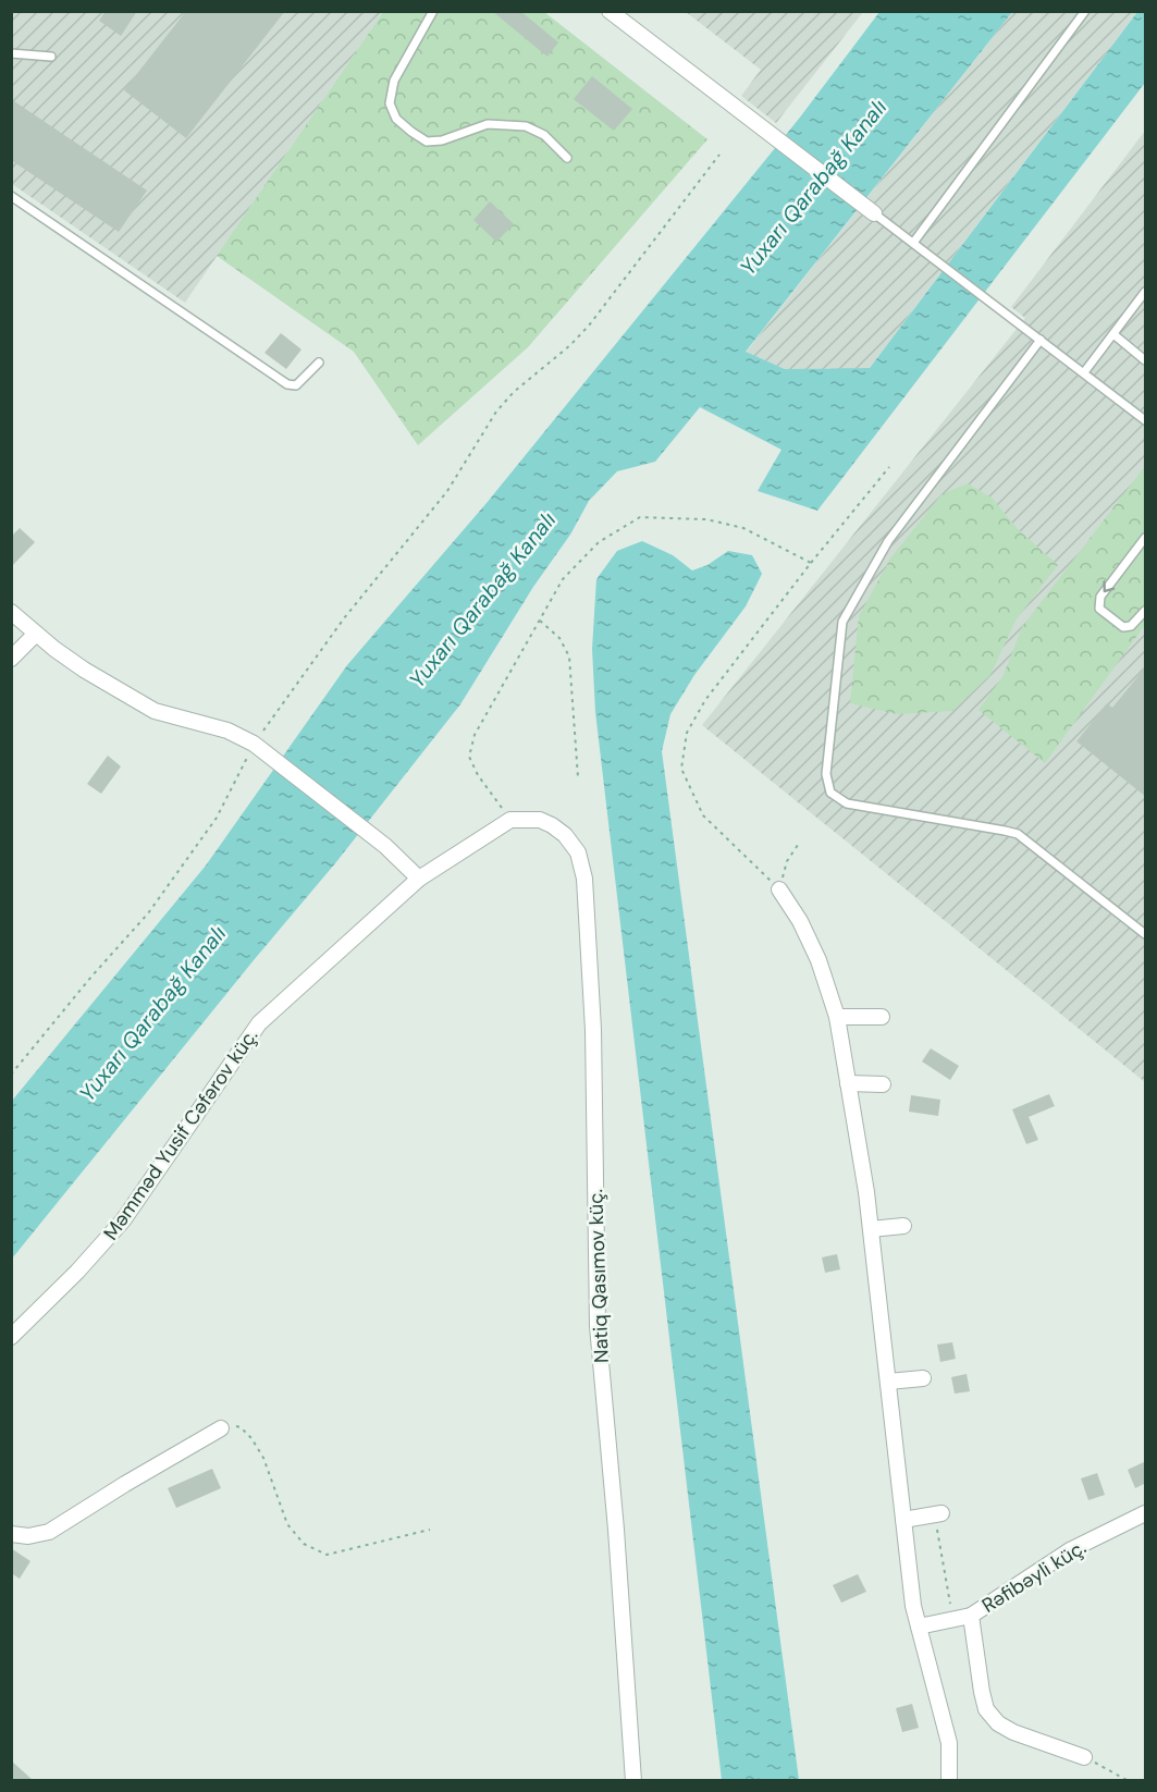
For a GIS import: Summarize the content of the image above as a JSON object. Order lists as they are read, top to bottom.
{
  "streets": {
    "street": ["Məmməd Yusif Cəfərov küç.", "Natiq Qasımov küç.", "Rəfibəyli küç."]
  },
  "crossings": [
    ["Məmməd Yusif Cəfərov küç.", "Natiq Qasımov küç."]
  ],
  "water": ["Yuxarı Qarabağ Kanalı"]
}
